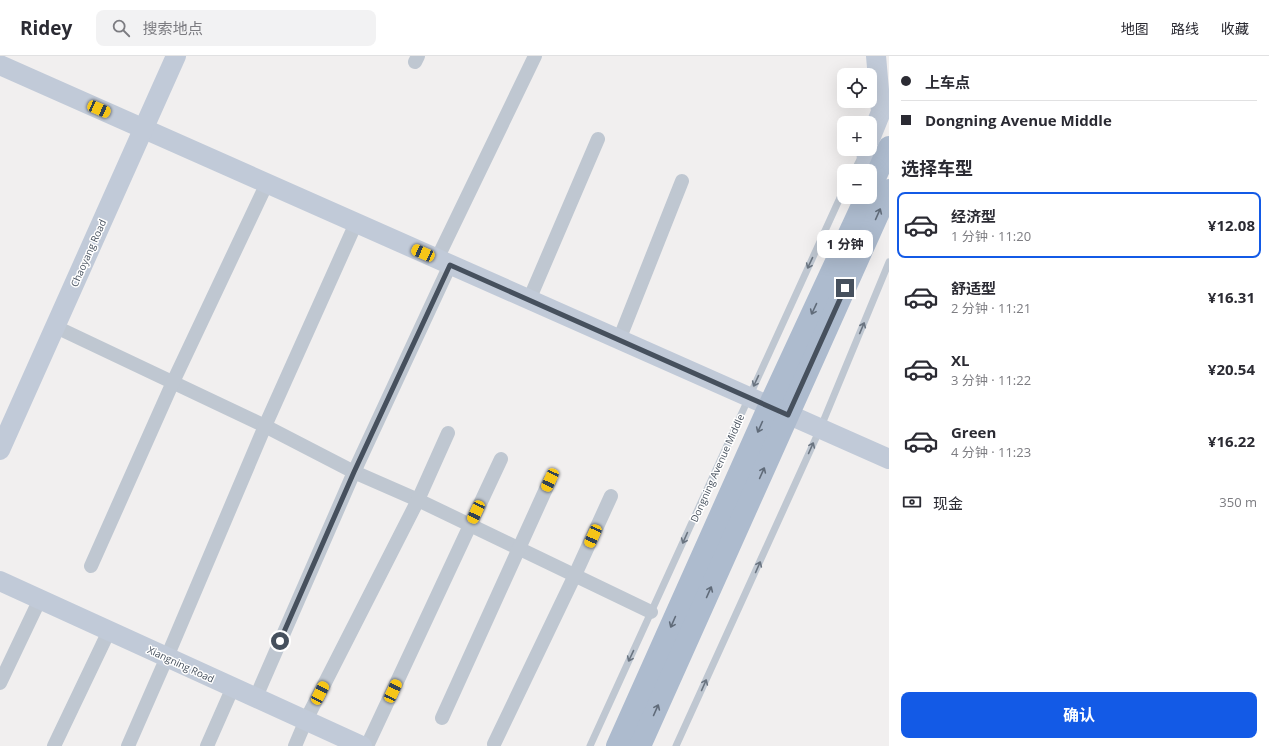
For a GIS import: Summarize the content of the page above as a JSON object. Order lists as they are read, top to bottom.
{
  "streets": {
    "street": ["Chaoyang Road", "Xiangning Road"],
    "lane": ["Dongning Avenue Middle"]
  },
  "one_way": ["Dongning Avenue Middle"],
  "page": {
    "header": "Ridey",
    "search": "搜索地点",
    "nav": ["地图", "路线", "收藏"],
    "banner": ["上车点", "Dongning Avenue Middle"],
    "map_buttons": ["+", "−"],
    "heading": "选择车型",
    "list": [
      {
        "name": "经济型",
        "note": "1 分钟 · 11:20",
        "value": "¥12.08"
      },
      {
        "name": "舒适型",
        "note": "2 分钟 · 11:21",
        "value": "¥16.31"
      },
      {
        "name": "XL",
        "note": "3 分钟 · 11:22",
        "value": "¥20.54"
      },
      {
        "name": "Green",
        "note": "4 分钟 · 11:23",
        "value": "¥16.22"
      }
    ],
    "bubble": "1 分钟",
    "pay": ["现金", "350 m"],
    "buttons": "确认"
  }
}
